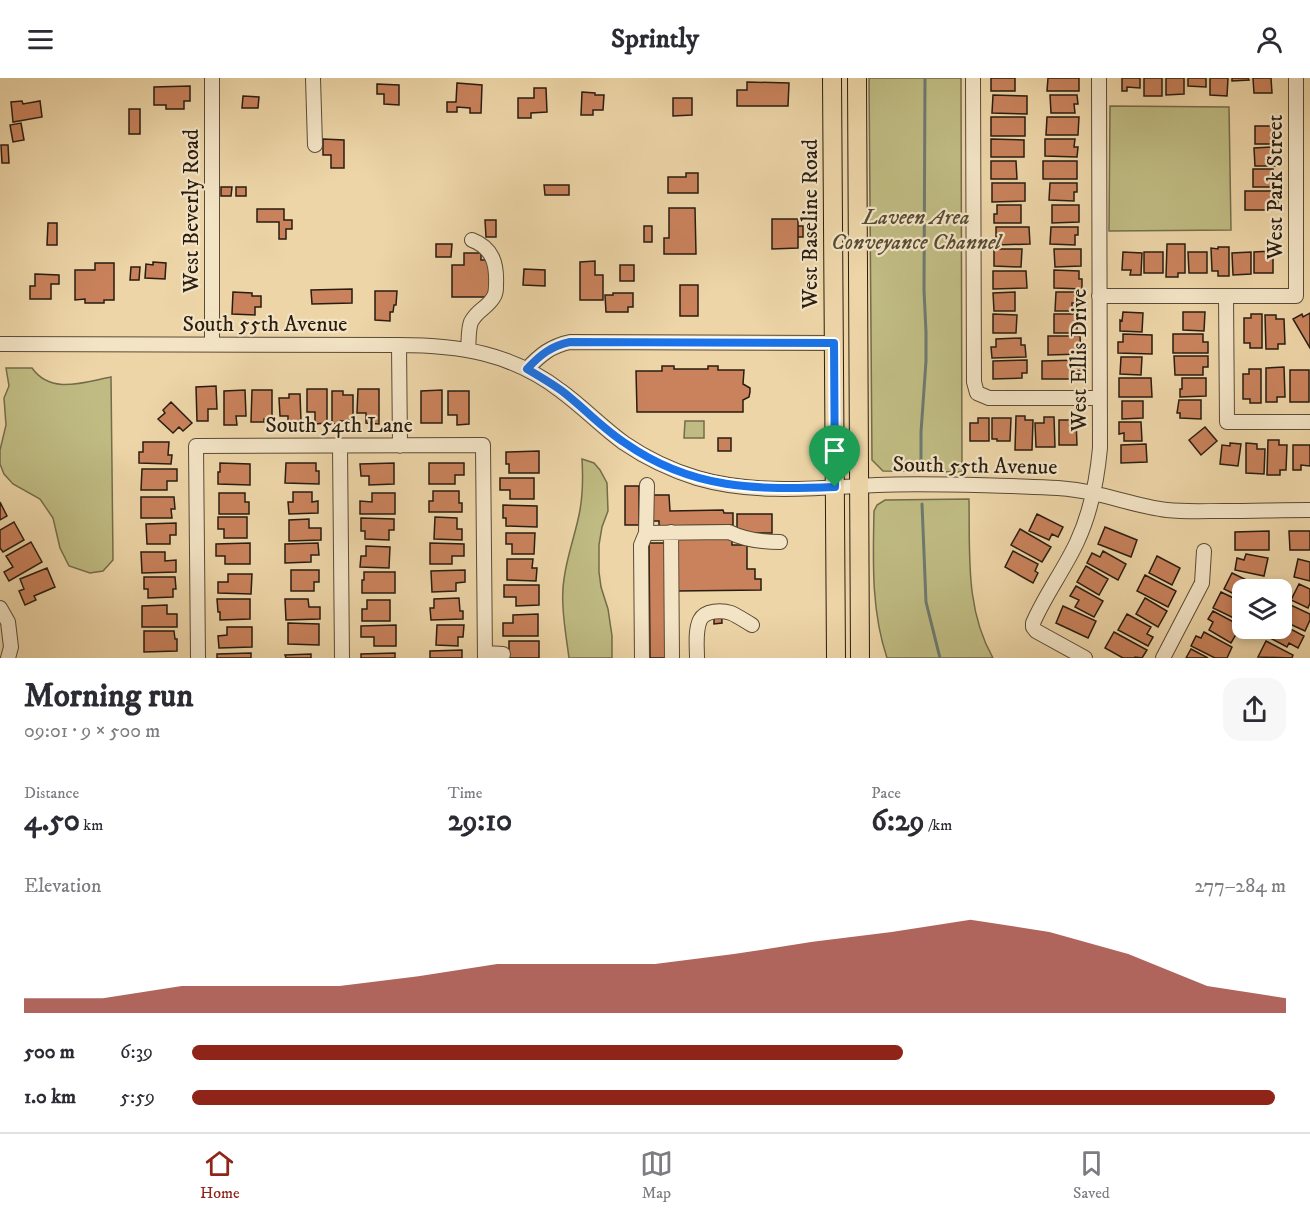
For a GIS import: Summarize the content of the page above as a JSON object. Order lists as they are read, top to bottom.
{
  "streets": {
    "main road": ["West Baseline Road"],
    "street": [
      "West Park Street",
      "West Beverly Road",
      "South 55th Avenue",
      "West Ellis Drive",
      "South 54th Lane"
    ]
  },
  "crossings": [
    ["West Beverly Road", "South 55th Avenue"],
    ["West Baseline Road", "South 55th Avenue"],
    ["South 55th Avenue", "West Ellis Drive"]
  ],
  "parks": ["Laveen Area Conveyance Channel"],
  "page": {
    "header": "Sprintly",
    "heading": ["Morning run", "09:01 · 9 × 500 m"],
    "stats": [
      ["Distance", "4.50 km"],
      ["Time", "29:10"],
      ["Pace", "6:29 /km"]
    ],
    "chart": ["Elevation", "277–284 m"],
    "list": [
      {
        "name": "500 m",
        "note": "6:39"
      },
      {
        "name": "1.0 km",
        "note": "5:59"
      }
    ],
    "tabs": ["Home", "Map", "Saved"]
  }
}
